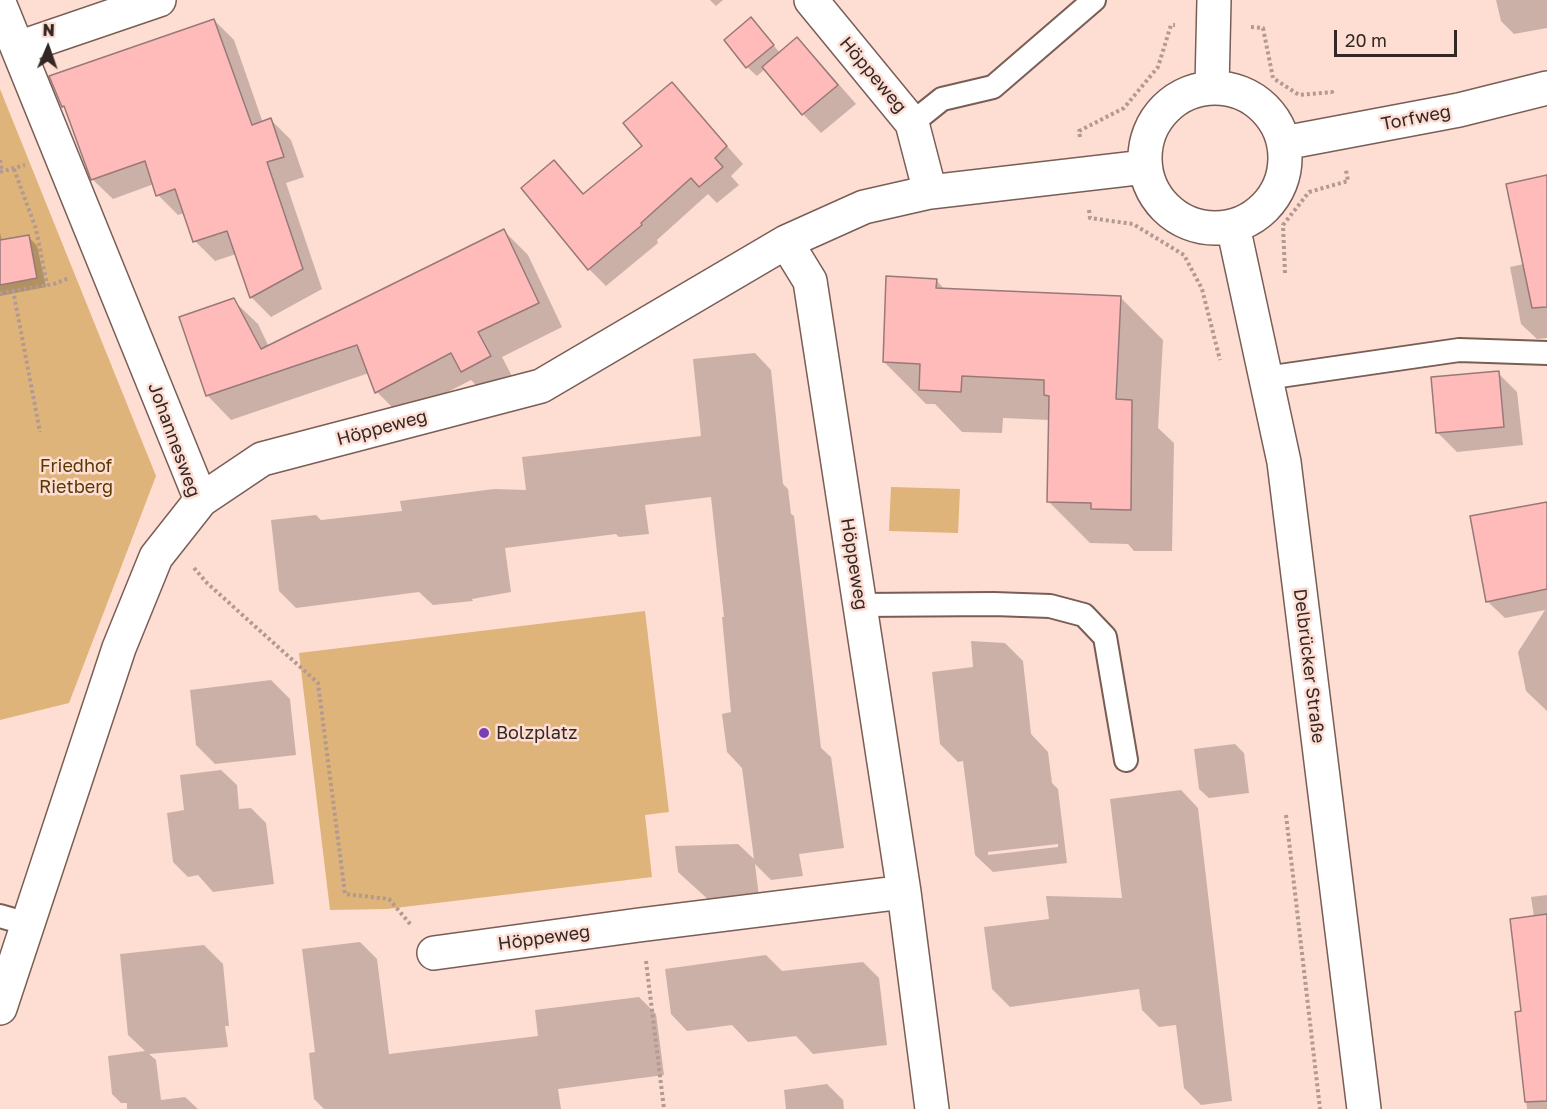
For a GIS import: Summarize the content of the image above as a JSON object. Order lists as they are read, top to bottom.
{
  "streets": {
    "street": [
      "Höppeweg",
      "Torfweg",
      "Johannesweg",
      "Delbrücker Straße"
    ]
  },
  "crossings": [
    ["Höppeweg", "Torfweg"],
    ["Höppeweg", "Johannesweg"],
    ["Höppeweg", "Delbrücker Straße"],
    ["Torfweg", "Delbrücker Straße"]
  ],
  "parks": ["Friedhof Rietberg"],
  "places": ["Bolzplatz"],
  "scale_bar": "20 m",
  "north": "top"
}
